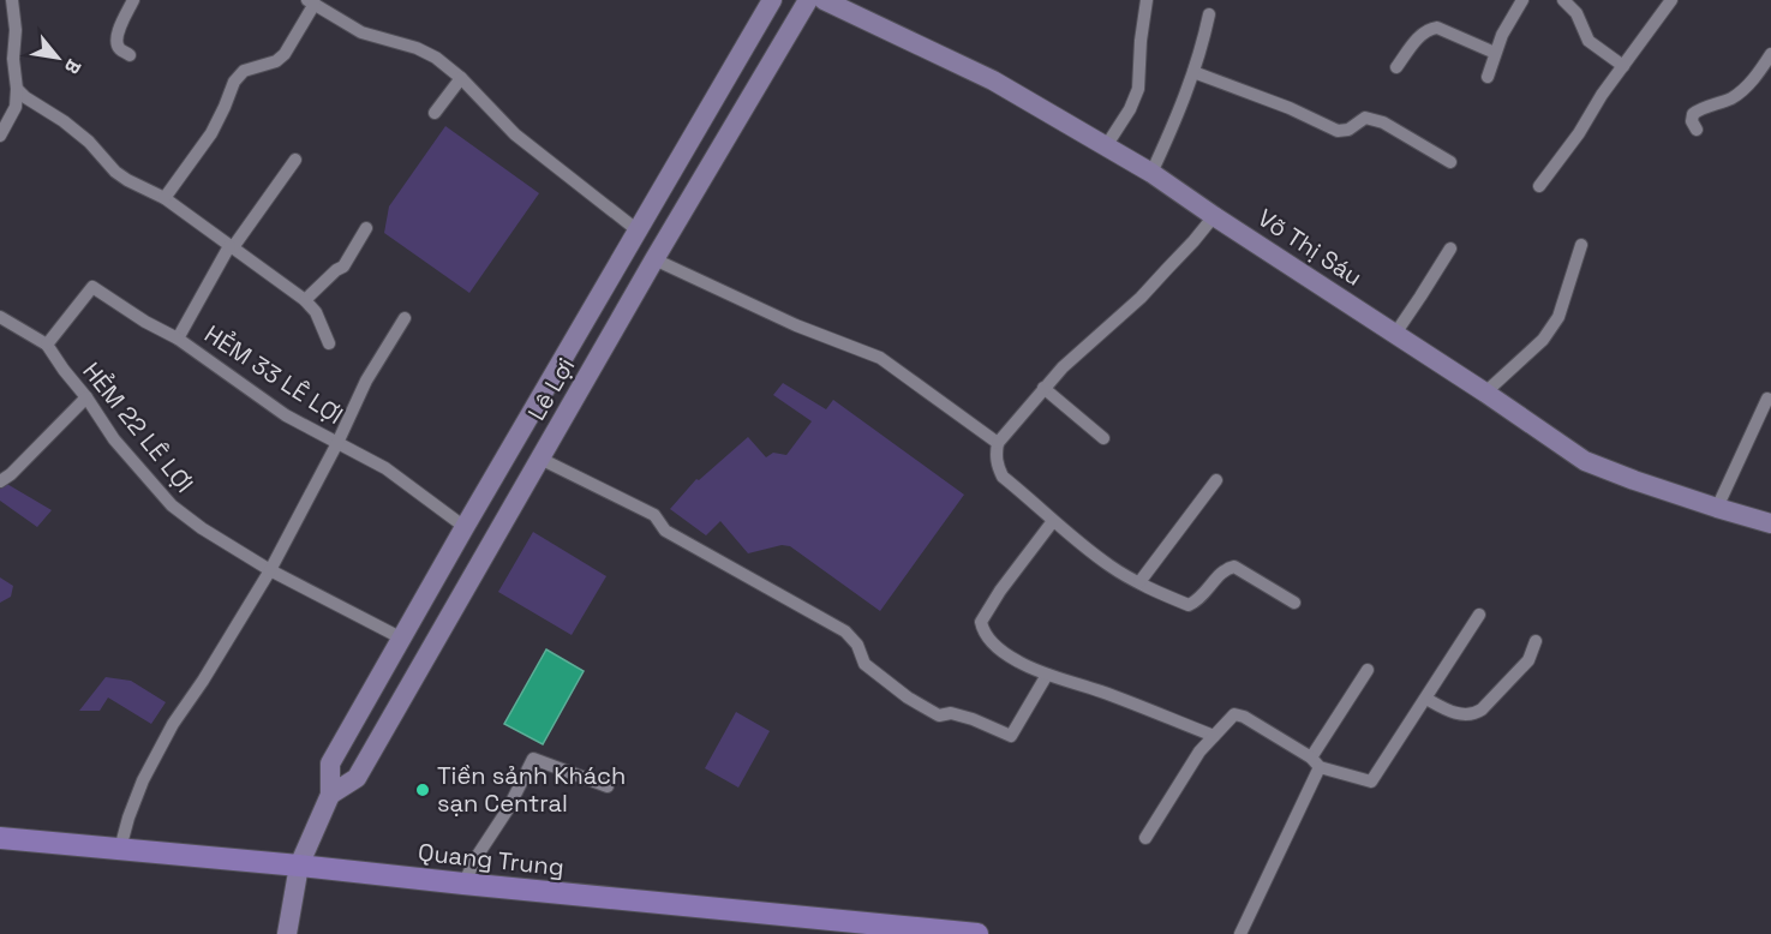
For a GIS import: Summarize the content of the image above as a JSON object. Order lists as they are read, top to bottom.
{
  "streets": {
    "main road": ["Võ Thị Sáu", "Lê Lợi", "Quang Trung"],
    "street": ["HẺM 33 LÊ LỢI", "HẺM 22 LÊ LỢI"]
  },
  "crossings": [
    ["HẺM 33 LÊ LỢI", "Lê Lợi"],
    ["HẺM 33 LÊ LỢI", "HẺM 22 LÊ LỢI"],
    ["Lê Lợi", "HẺM 22 LÊ LỢI"],
    ["Lê Lợi", "Quang Trung"]
  ],
  "places": ["Tiền sảnh Khách sạn Central"],
  "north": "bottom right"
}
